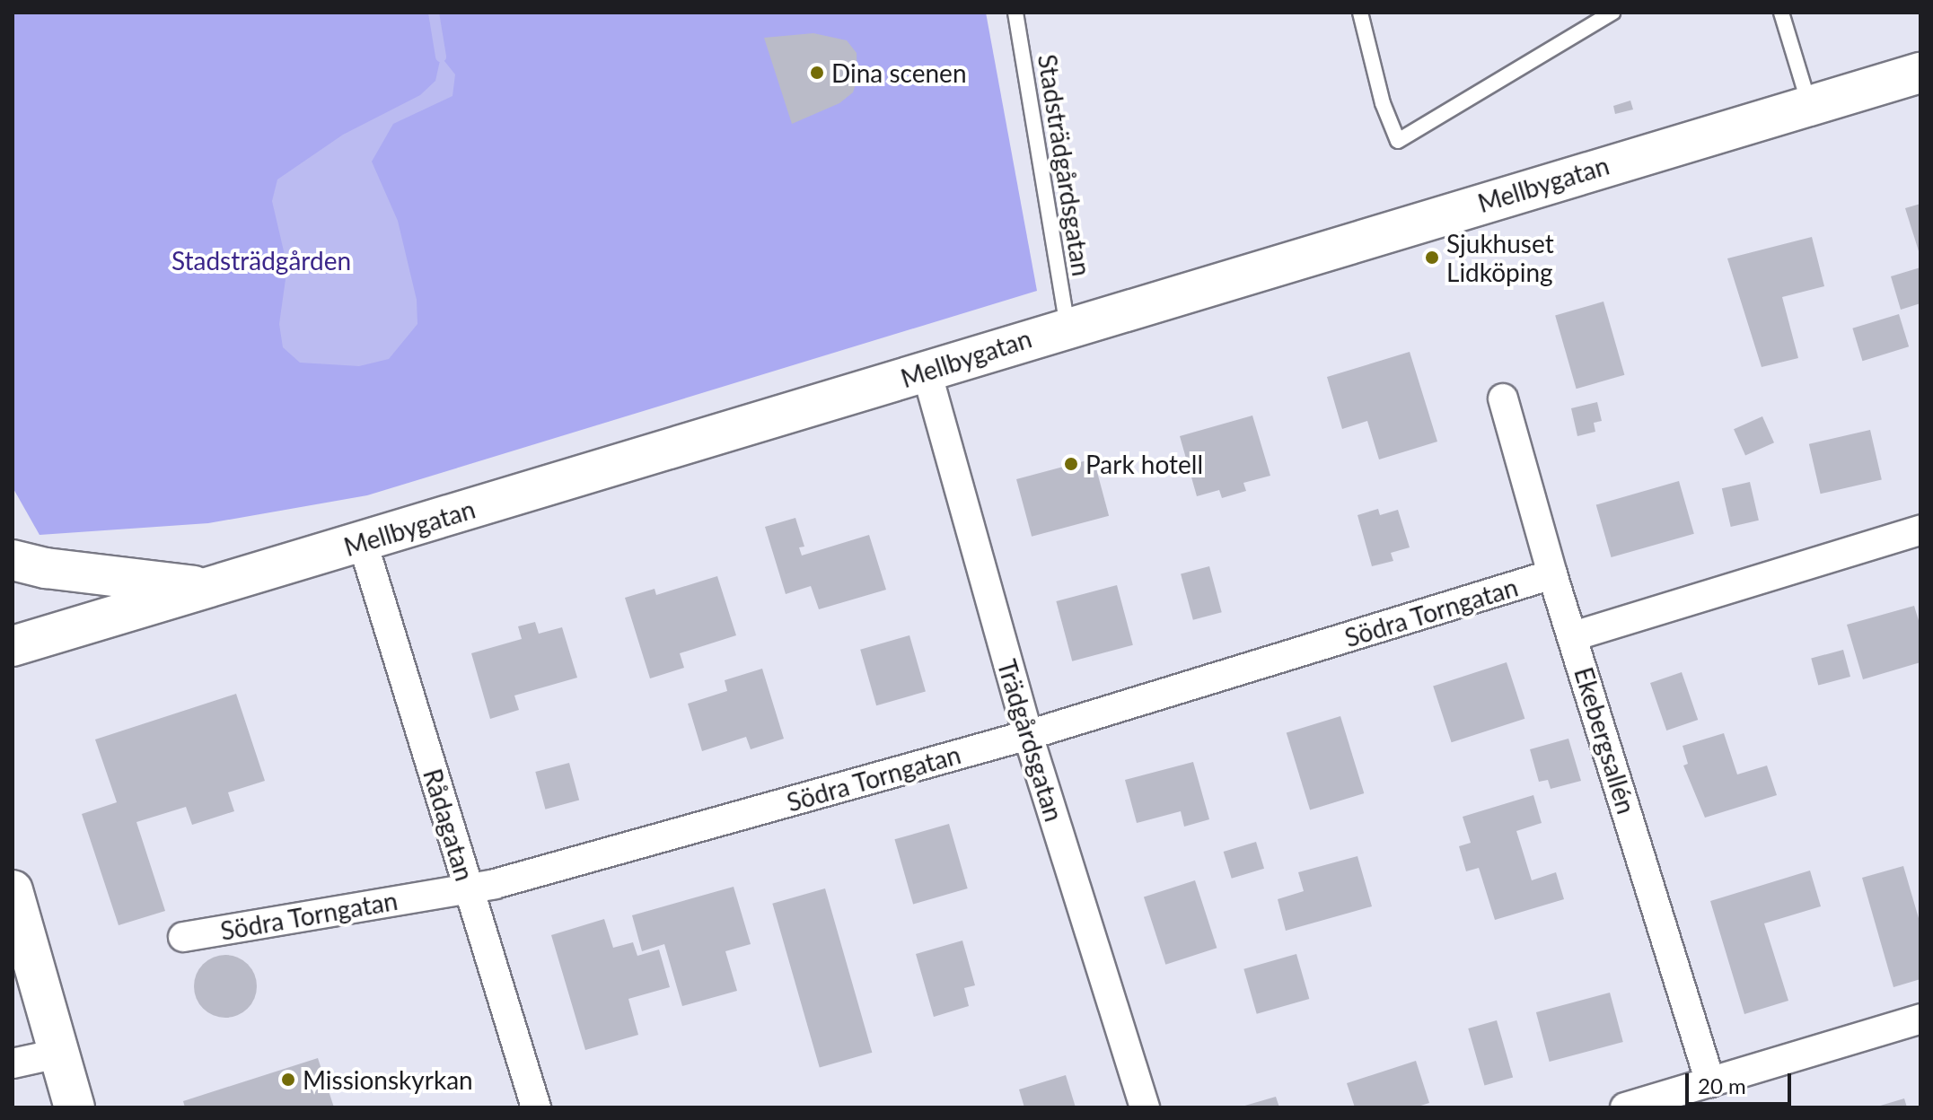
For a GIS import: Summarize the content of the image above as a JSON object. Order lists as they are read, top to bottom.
{
  "streets": {
    "main road": ["Mellbygatan"],
    "street": [
      "Södra Torngatan",
      "Trädgårdsgatan",
      "Ekebergsallén",
      "Rådagatan"
    ],
    "lane": ["Stadsträdgårdsgatan"]
  },
  "crossings": [
    ["Stadsträdgårdsgatan", "Mellbygatan"],
    ["Mellbygatan", "Trädgårdsgatan"],
    ["Mellbygatan", "Rådagatan"],
    ["Södra Torngatan", "Trädgårdsgatan"],
    ["Södra Torngatan", "Ekebergsallén"],
    ["Södra Torngatan", "Rådagatan"]
  ],
  "parks": ["Stadsträdgården"],
  "places": [
    "Dina scenen",
    "Sjukhuset Lidköping",
    "Park hotell",
    "Missionskyrkan"
  ],
  "scale_bar": "20 m"
}
